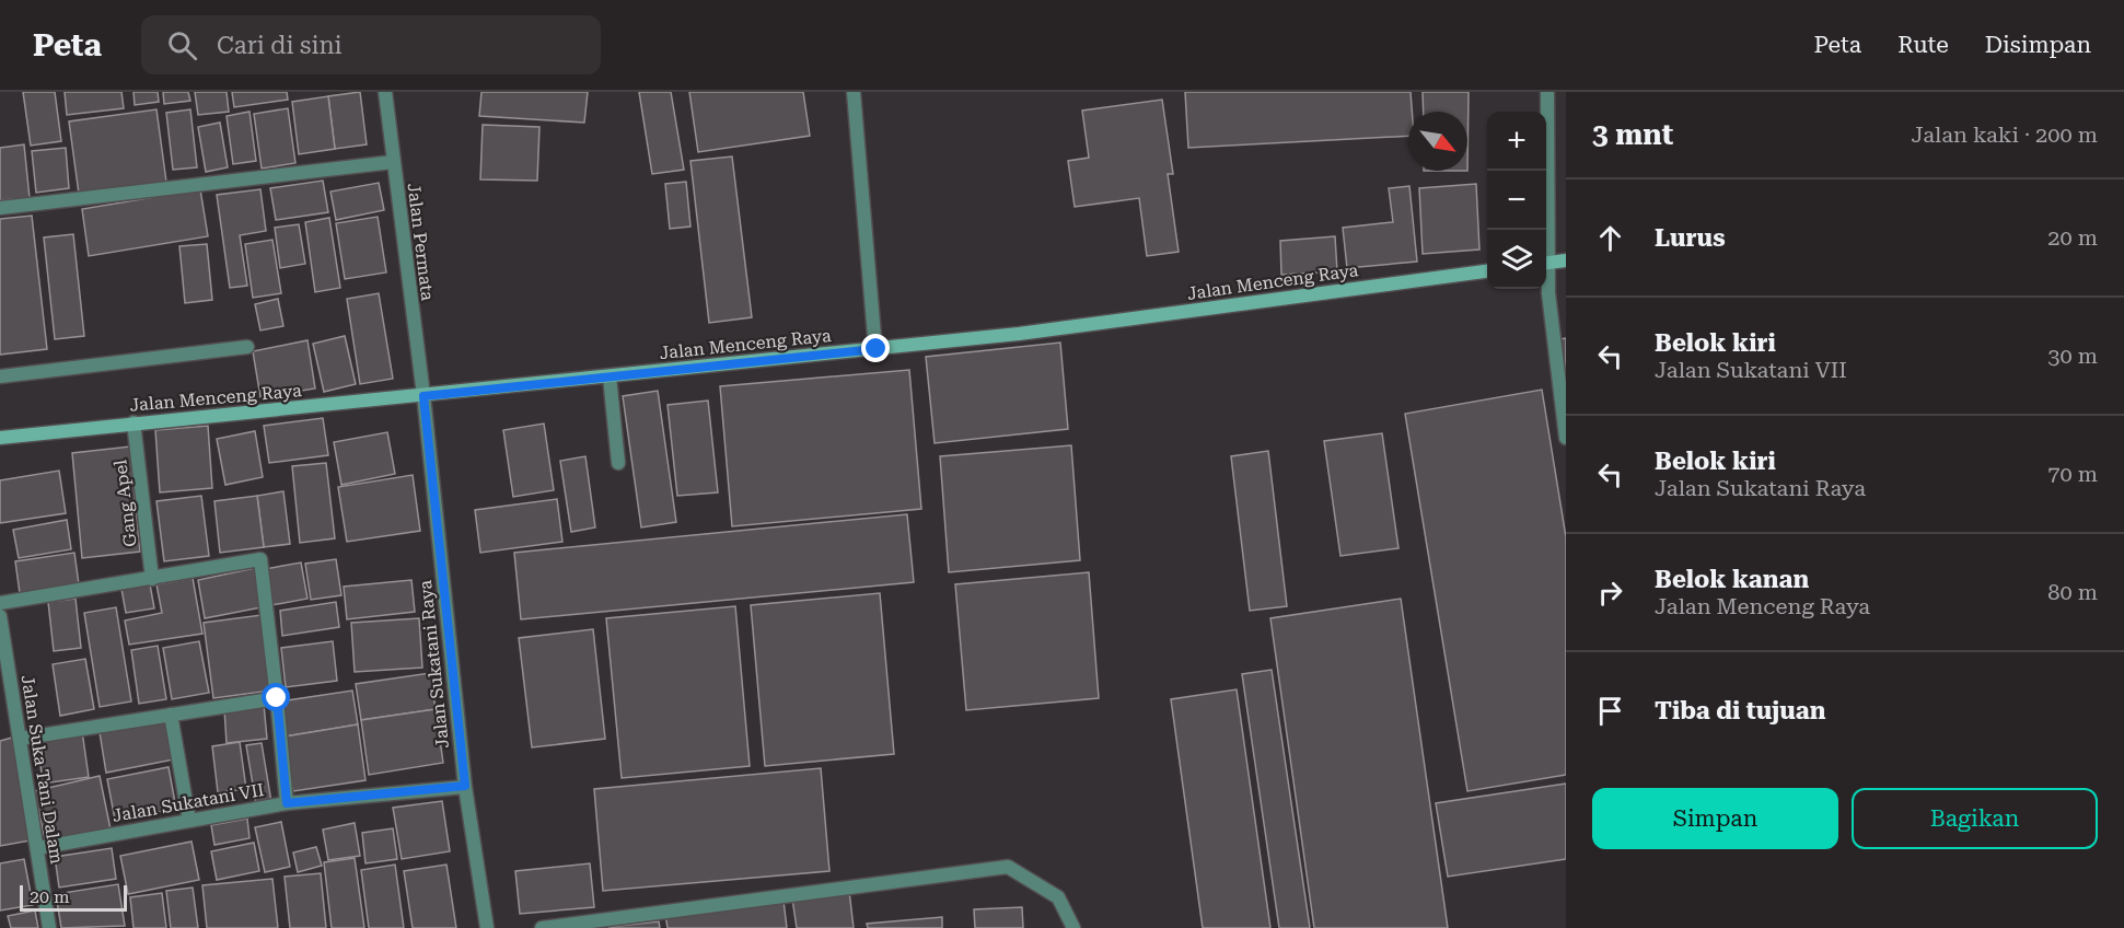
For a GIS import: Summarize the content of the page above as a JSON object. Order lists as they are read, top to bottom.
{
  "streets": {
    "street": [
      "Jalan Permata",
      "Jalan Menceng Raya",
      "Gang Apel",
      "Jalan Sukatani Raya",
      "Jalan Suka Tani Dalam",
      "Jalan Sukatani VII"
    ]
  },
  "crossings": [
    ["Jalan Permata", "Jalan Menceng Raya"],
    ["Jalan Permata", "Jalan Sukatani Raya"],
    ["Jalan Menceng Raya", "Gang Apel"],
    ["Jalan Menceng Raya", "Jalan Sukatani Raya"],
    ["Jalan Sukatani Raya", "Jalan Sukatani VII"],
    ["Jalan Suka Tani Dalam", "Jalan Sukatani VII"]
  ],
  "scale_bar": "20 m",
  "north": "bottom right",
  "page": {
    "header": "Peta",
    "search": "Cari di sini",
    "nav": ["Peta", "Rute", "Disimpan"],
    "heading": ["3 mnt", "Jalan kaki · 200 m"],
    "map_buttons": ["+", "−"],
    "list": [
      ["Lurus", "20 m"],
      ["Belok kiri", "Jalan Sukatani VII", "30 m"],
      ["Belok kiri", "Jalan Sukatani Raya", "70 m"],
      ["Belok kanan", "Jalan Menceng Raya", "80 m"],
      "Tiba di tujuan"
    ],
    "buttons": ["Simpan", "Bagikan"],
    "scale": "20 m"
  }
}
